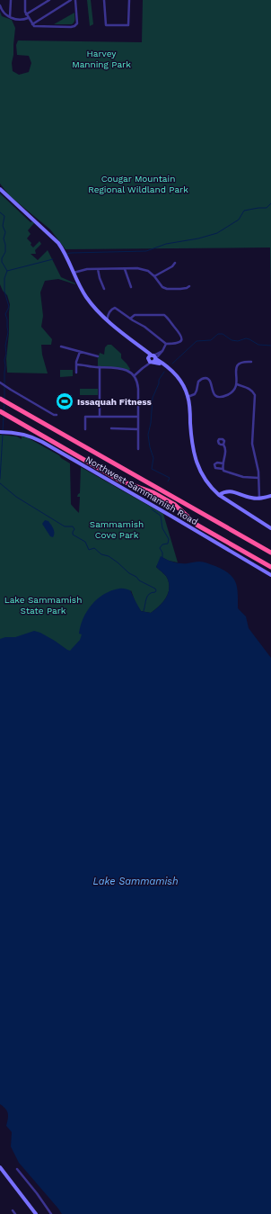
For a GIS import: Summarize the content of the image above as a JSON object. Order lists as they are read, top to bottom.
{
  "streets": {
    "street": ["Northwest Sammamish Road"]
  },
  "water": ["Lake Sammamish"],
  "parks": [
    "Harvey Manning Park",
    "Cougar Mountain Regional Wildland Park",
    "Sammamish Cove Park",
    "Lake Sammamish State Park"
  ],
  "places": {
    "sports": ["Issaquah Fitness"]
  }
}
